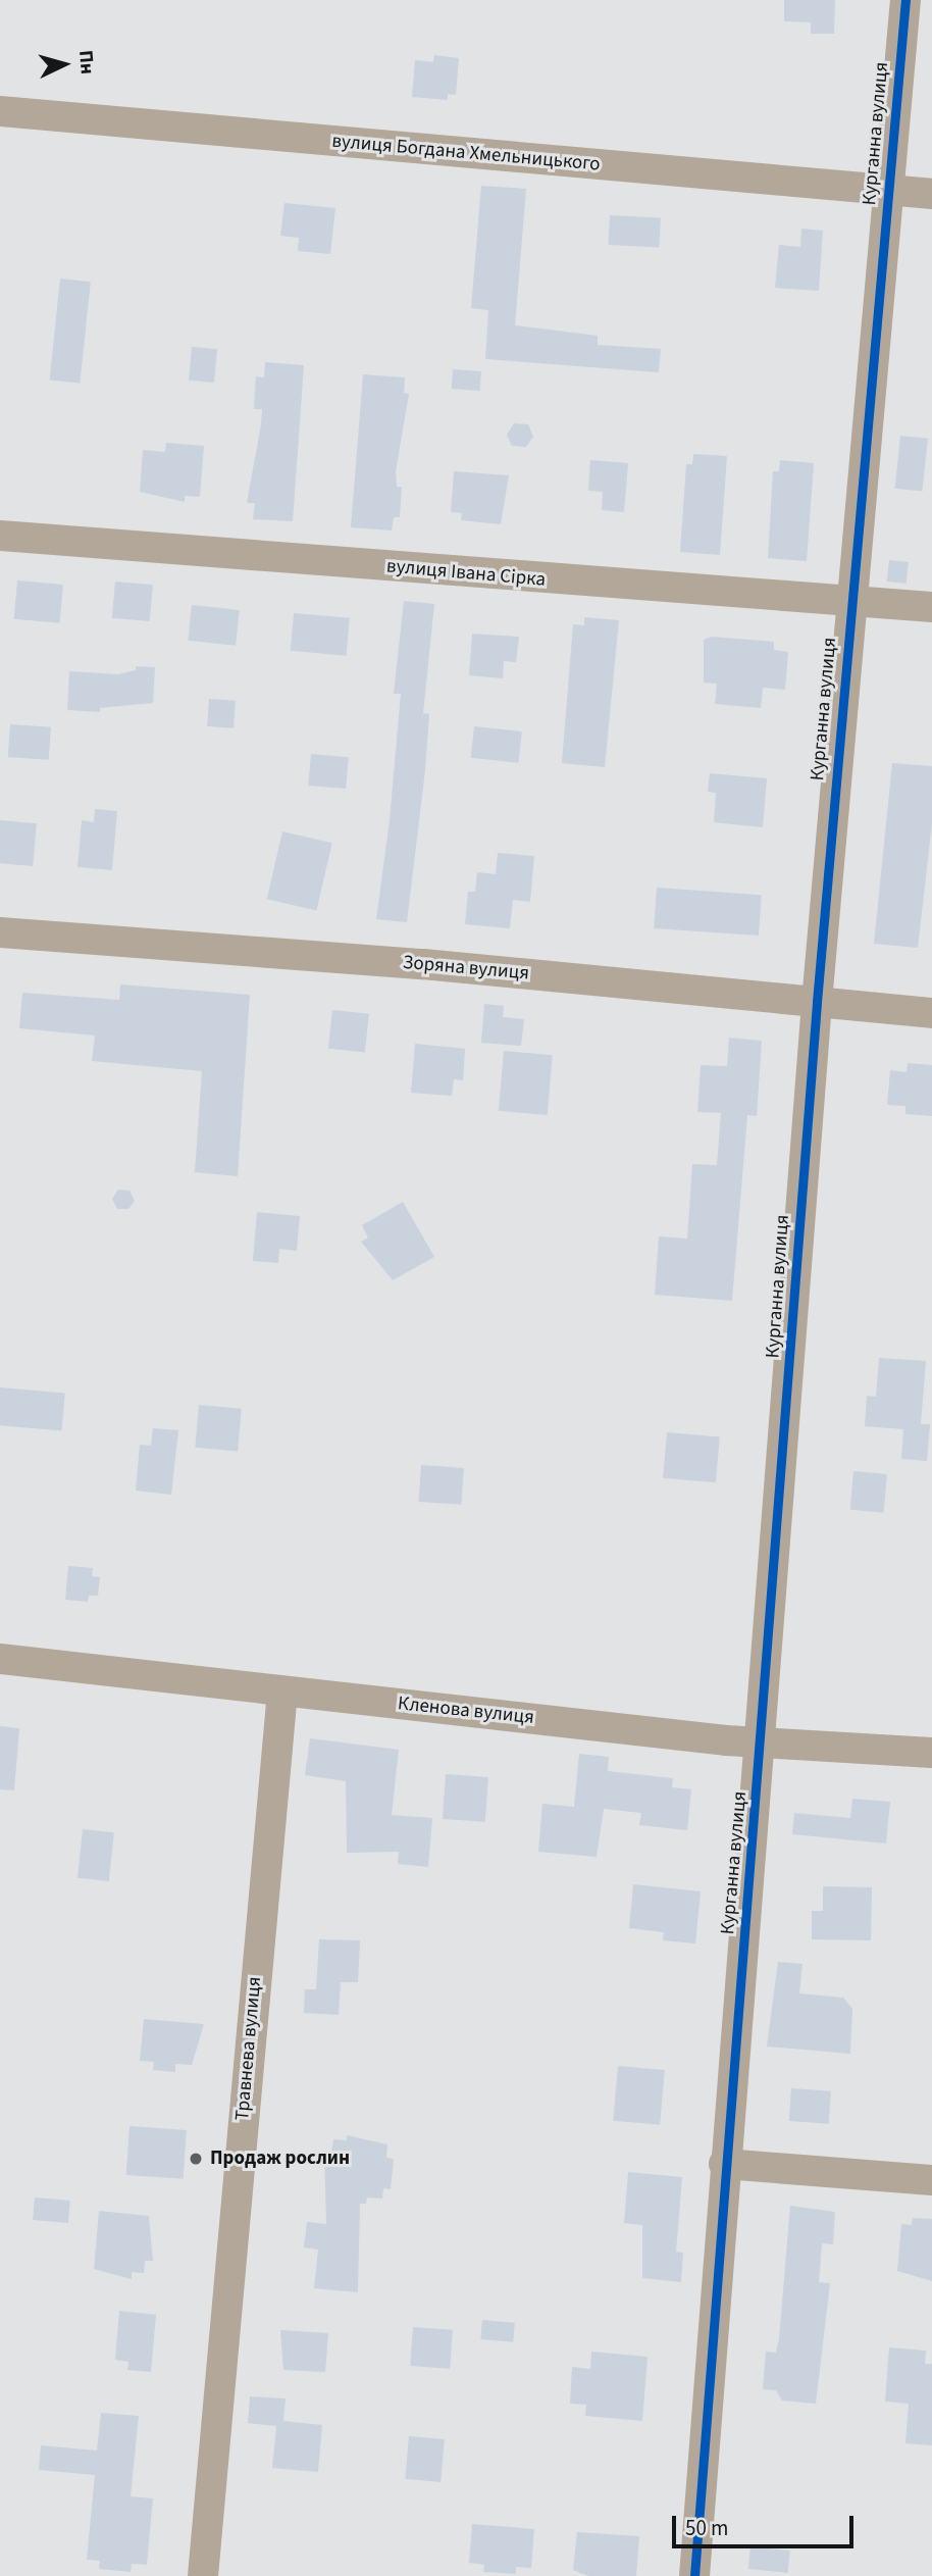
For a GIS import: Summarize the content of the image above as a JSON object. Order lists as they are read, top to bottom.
{
  "streets": {
    "street": [
      "Курганна вулиця",
      "вулиця Богдана Хмельницького",
      "вулиця Івана Сірка",
      "Зоряна вулиця",
      "Кленова вулиця",
      "Травнева вулиця"
    ]
  },
  "crossings": [
    ["Курганна вулиця", "вулиця Богдана Хмельницького"],
    ["Курганна вулиця", "вулиця Івана Сірка"],
    ["Курганна вулиця", "Зоряна вулиця"],
    ["Курганна вулиця", "Кленова вулиця"],
    ["Кленова вулиця", "Травнева вулиця"]
  ],
  "places": ["Продаж рослин"],
  "scale_bar": "50 m",
  "north": "right"
}
